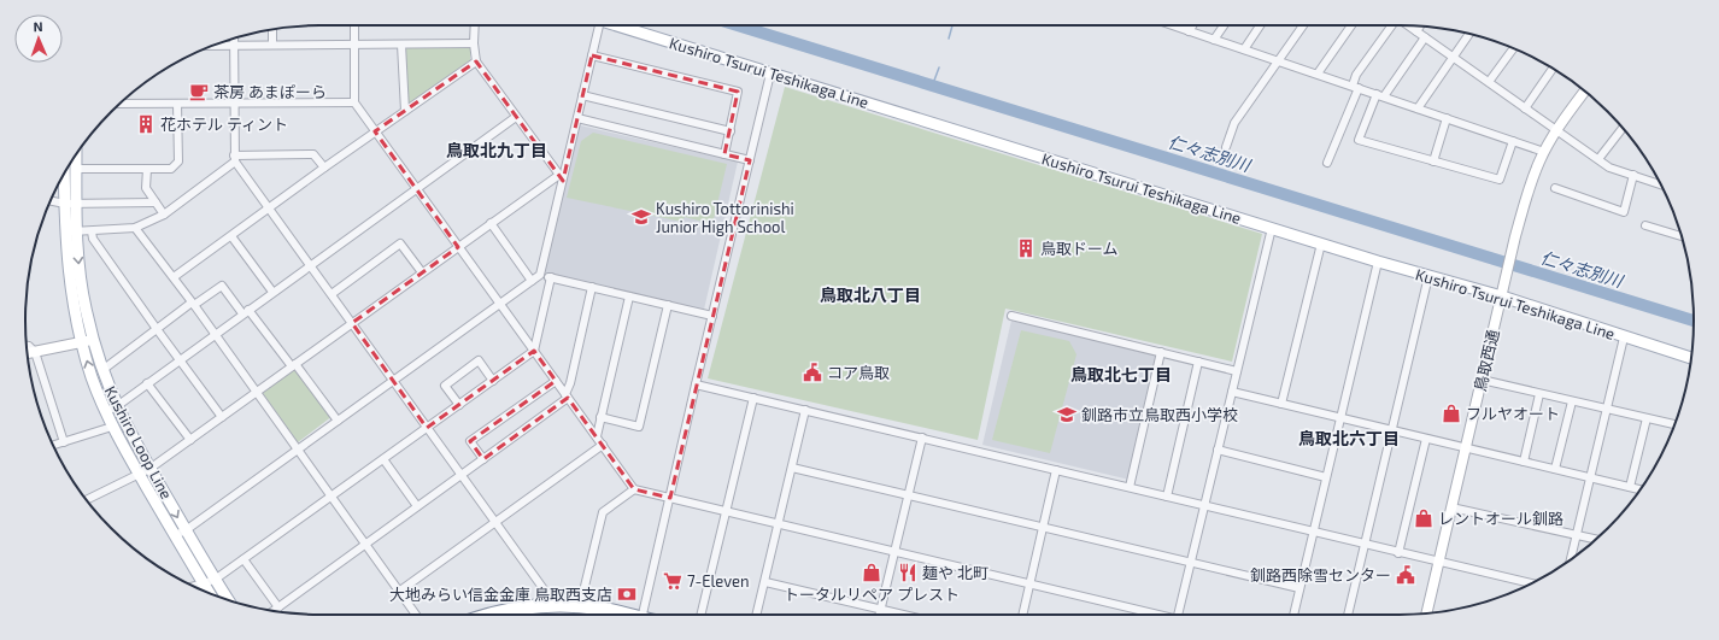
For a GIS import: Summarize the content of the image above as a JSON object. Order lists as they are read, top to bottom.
{
  "streets": {
    "main road": ["Kushiro Tsurui Teshikaga Line", "Kushiro Loop Line"],
    "street": ["鳥取西通"]
  },
  "crossings": [
    ["Kushiro Tsurui Teshikaga Line", "鳥取西通"]
  ],
  "districts": [
    "鳥取北九丁目",
    "鳥取北八丁目",
    "鳥取北七丁目",
    "鳥取北六丁目"
  ],
  "water": ["仁々志別川"],
  "places": {
    "cafe": ["茶房 あまぽーら"],
    "building": ["花ホテル ティント", "鳥取ドーム"],
    "school or university": ["Kushiro Tottorinishi Junior High School", "釧路市立鳥取西小学校"],
    "public building": ["コア鳥取", "釧路西除雪センター"],
    "shop": ["フルヤオート", "レントオール釧路", "トータルリペア プレスト"],
    "restaurant": ["麺や 北町"],
    "supermarket": ["7-Eleven"],
    "bank": ["大地みらい信金金庫 鳥取西支店"]
  },
  "north": "top"
}
